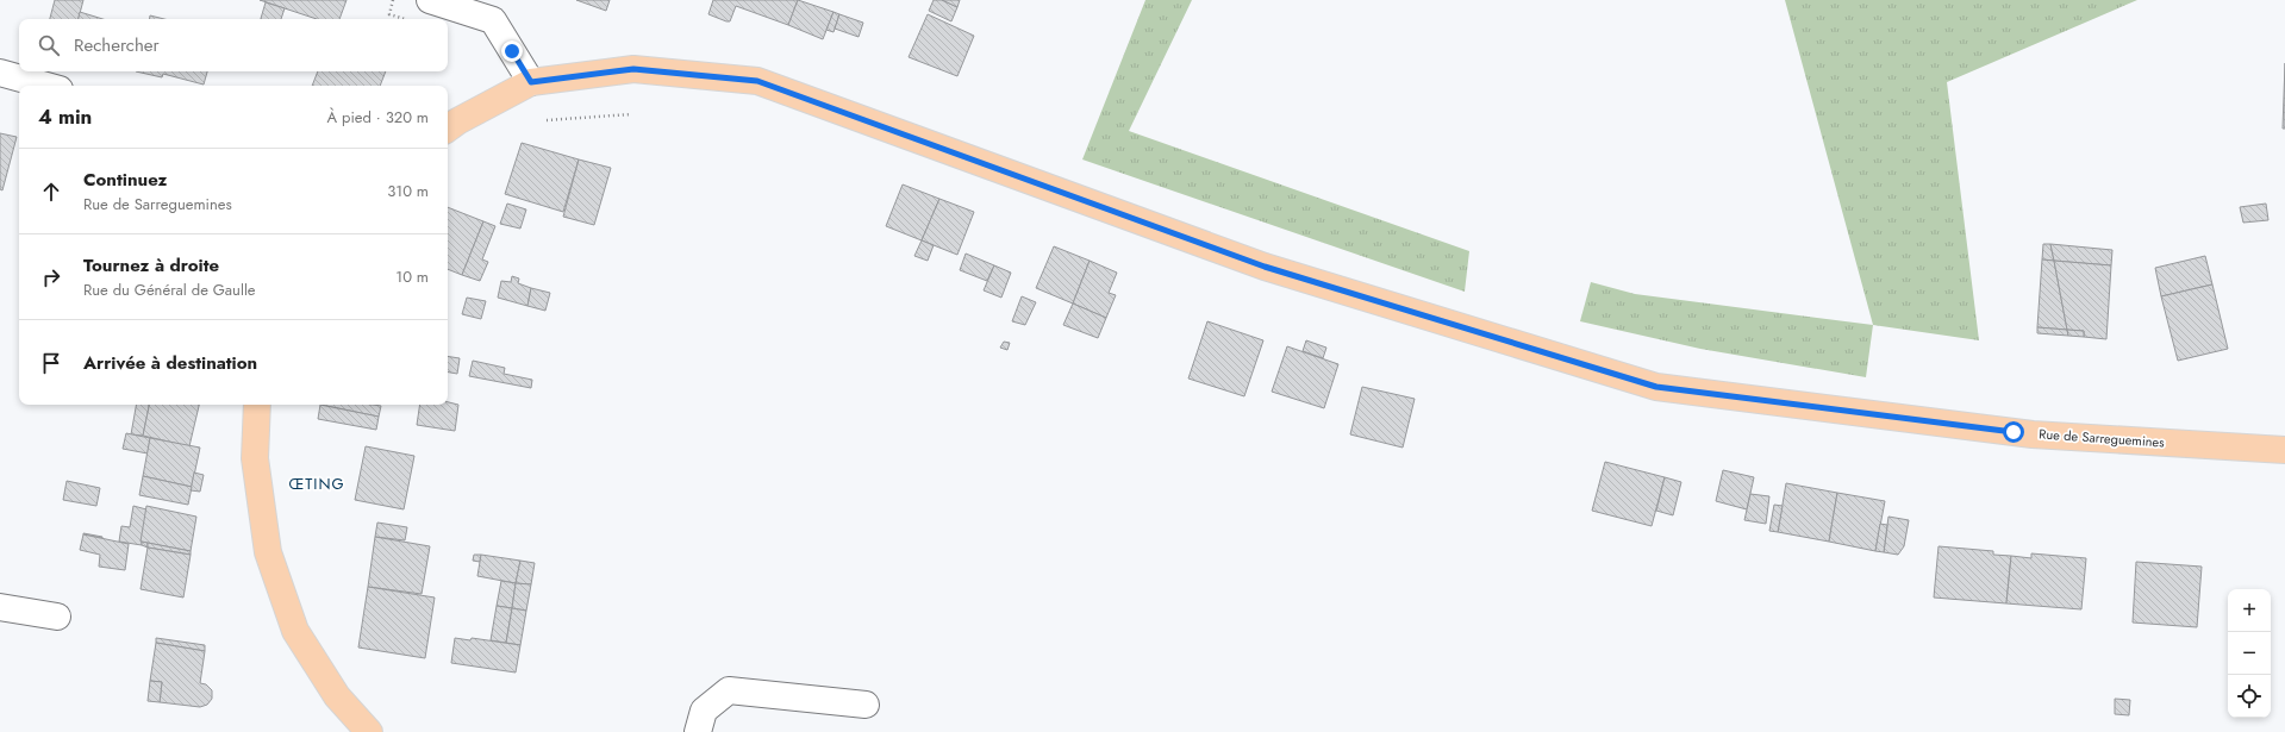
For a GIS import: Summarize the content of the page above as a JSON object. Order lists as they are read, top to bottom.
{
  "streets": {
    "main road": ["Rue de Sarreguemines"]
  },
  "districts": ["ŒTING"],
  "page": {
    "search": "Rechercher",
    "heading": ["4 min", "À pied · 320 m"],
    "list": [
      ["Continuez", "Rue de Sarreguemines", "310 m"],
      ["Tournez à droite", "Rue du Général de Gaulle", "10 m"],
      "Arrivée à destination"
    ],
    "map_buttons": ["+", "−"]
  }
}
